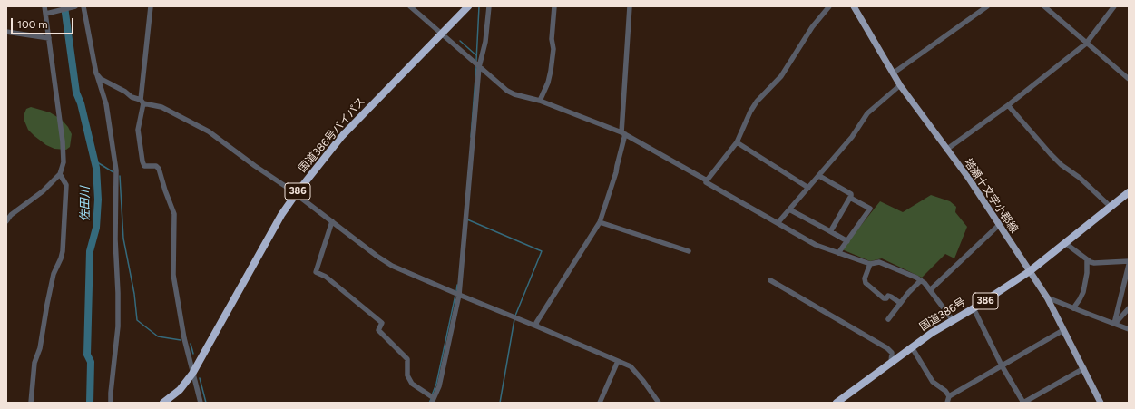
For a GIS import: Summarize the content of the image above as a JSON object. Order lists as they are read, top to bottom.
{
  "streets": {
    "highway": ["国道386号バイパス", "386", "国道386号"],
    "main road": ["塔瀬十文字小郡線"]
  },
  "crossings": [
    ["塔瀬十文字小郡線", "国道386号"]
  ],
  "water": ["佐田川"],
  "scale_bar": "100 m"
}
